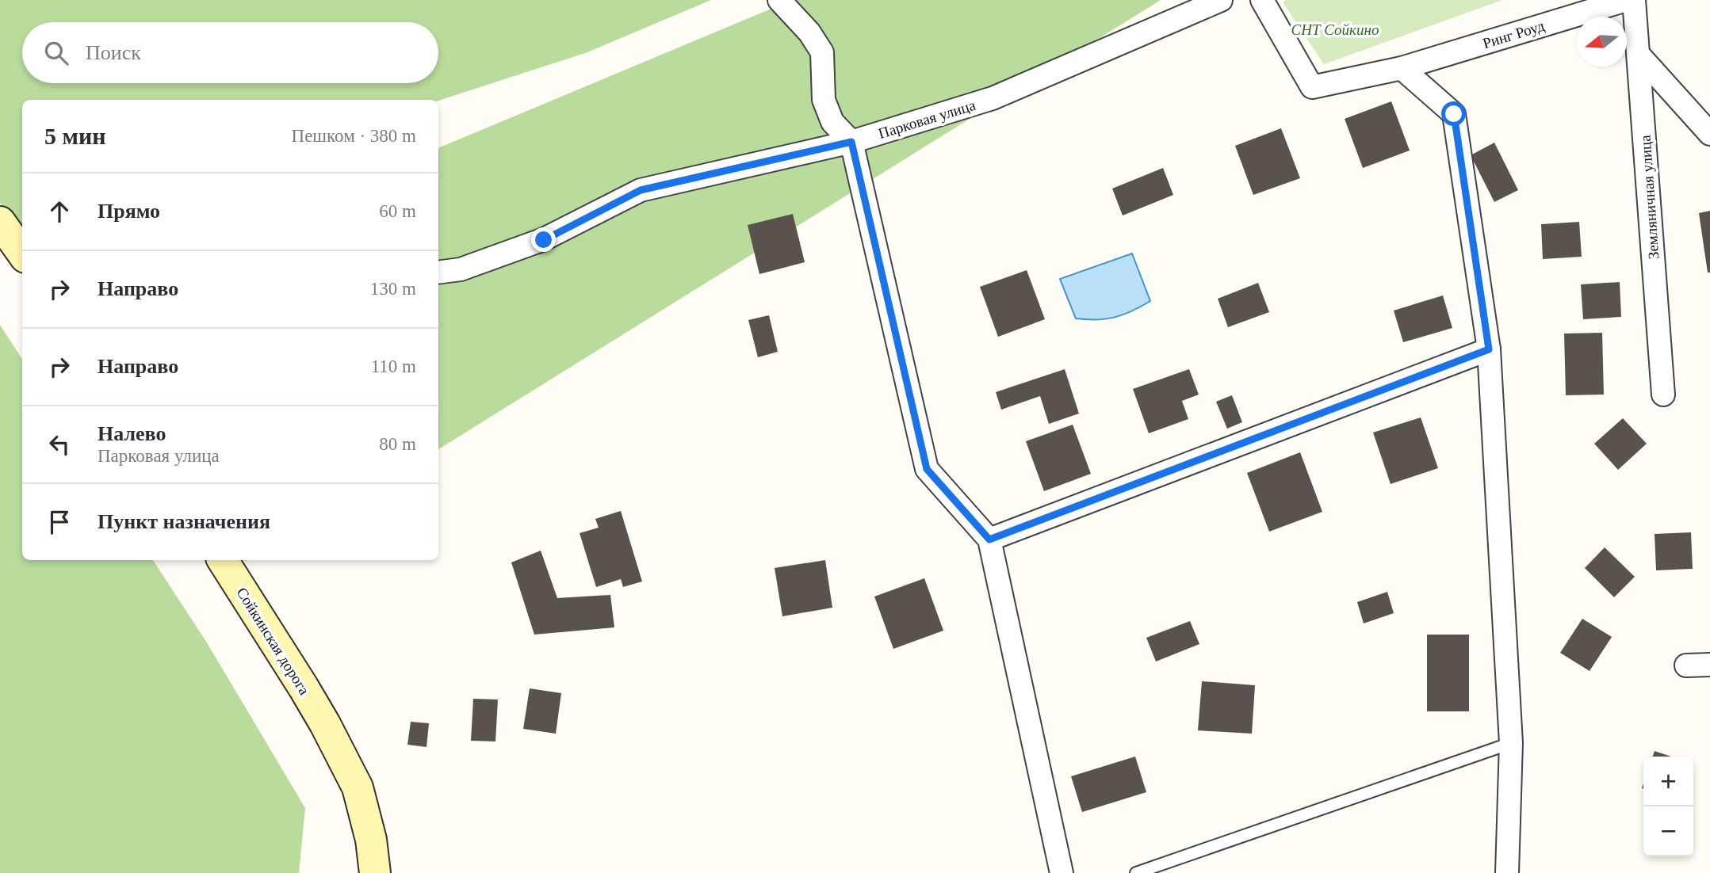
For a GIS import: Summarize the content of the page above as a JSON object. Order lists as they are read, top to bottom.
{
  "streets": {
    "main road": ["Сойкинская дорога"],
    "street": ["Ринг Роуд", "Парковая улица", "Земляничная улица"]
  },
  "parks": ["СНТ Сойкино"],
  "north": "left",
  "page": {
    "search": "Поиск",
    "heading": ["5 мин", "Пешком · 380 m"],
    "list": [
      ["Прямо", "60 m"],
      ["Направо", "130 m"],
      ["Направо", "110 m"],
      ["Налево", "Парковая улица", "80 m"],
      "Пункт назначения"
    ],
    "map_buttons": ["+", "−"]
  }
}
